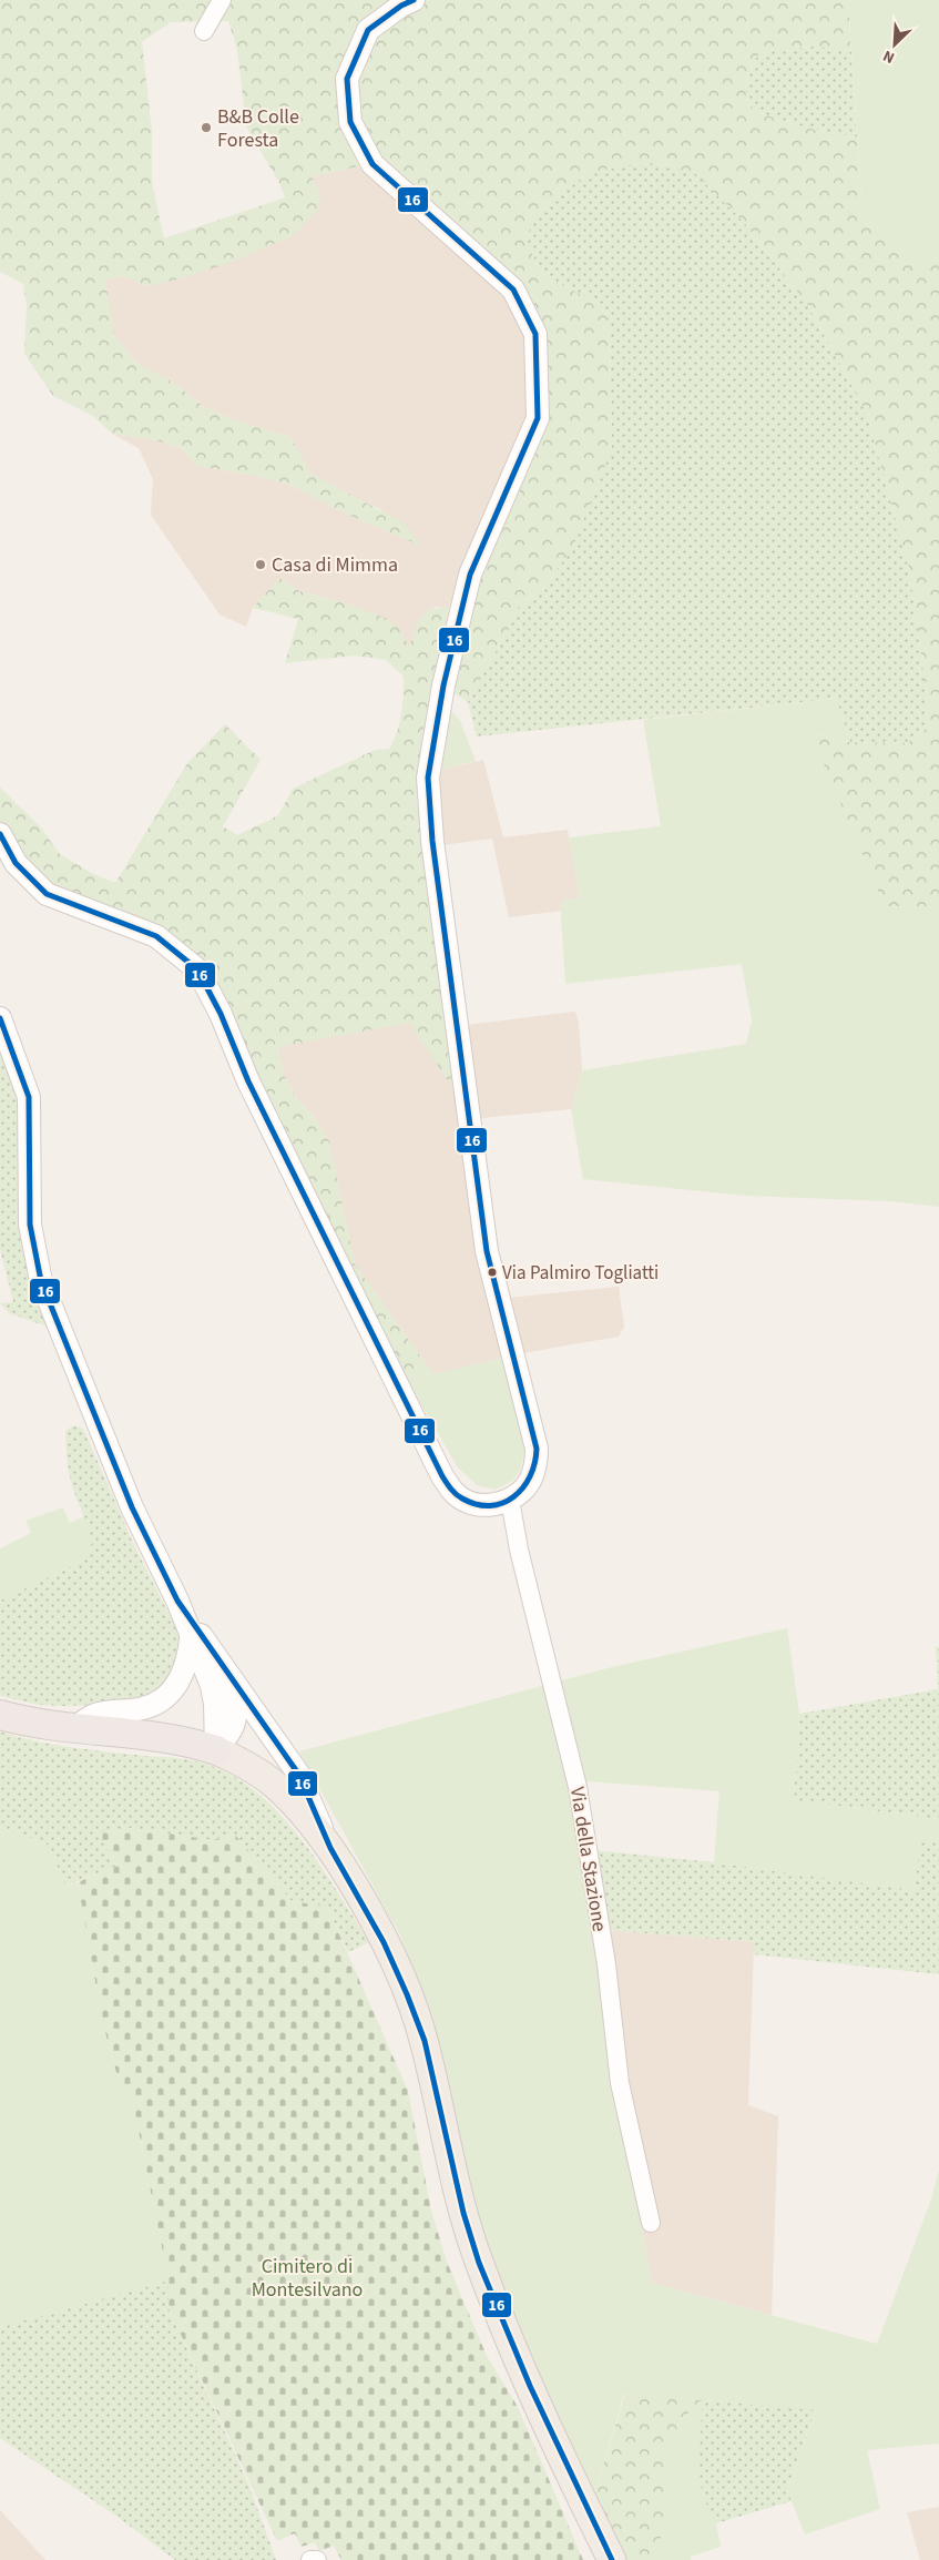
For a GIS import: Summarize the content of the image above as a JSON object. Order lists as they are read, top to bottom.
{
  "streets": {
    "street": ["Via della Stazione"]
  },
  "parks": ["Cimitero di Montesilvano"],
  "places": ["B&B Colle Foresta", "Casa di Mimma", "Via Palmiro Togliatti"],
  "lines": ["transit line 16"],
  "north": "bottom left"
}
